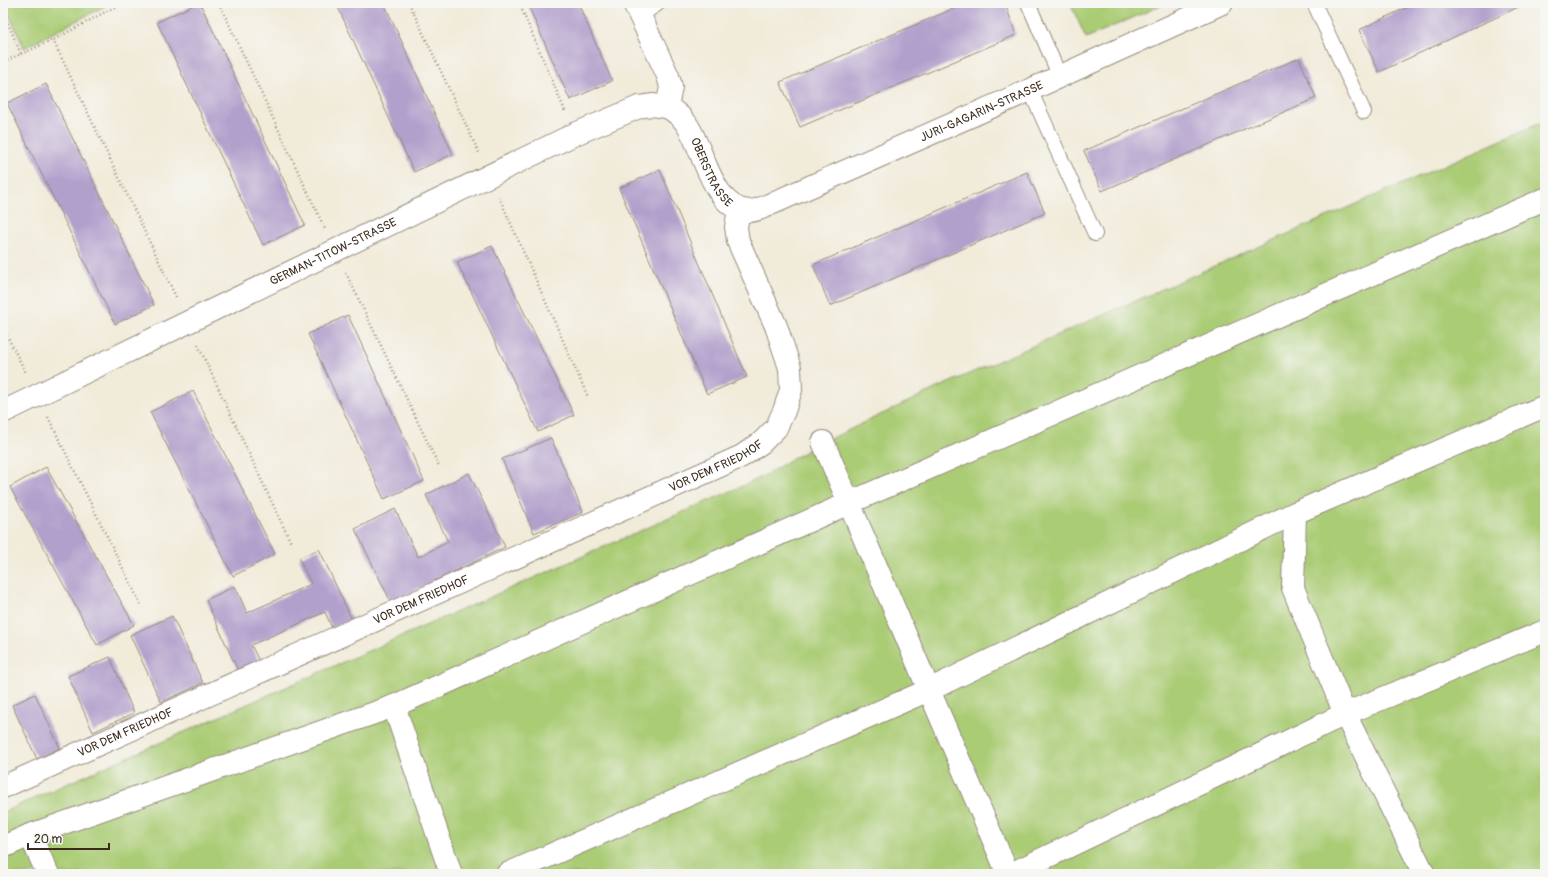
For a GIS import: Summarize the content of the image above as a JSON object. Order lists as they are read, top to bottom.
{
  "streets": {
    "street": [
      "JURI-GAGARIN-STRASSE",
      "OBERSTRASSE",
      "GERMAN-TITOW-STRASSE",
      "VOR DEM FRIEDHOF"
    ]
  },
  "crossings": [
    ["JURI-GAGARIN-STRASSE", "OBERSTRASSE"],
    ["OBERSTRASSE", "GERMAN-TITOW-STRASSE"],
    ["OBERSTRASSE", "VOR DEM FRIEDHOF"]
  ],
  "scale_bar": "20 m"
}
